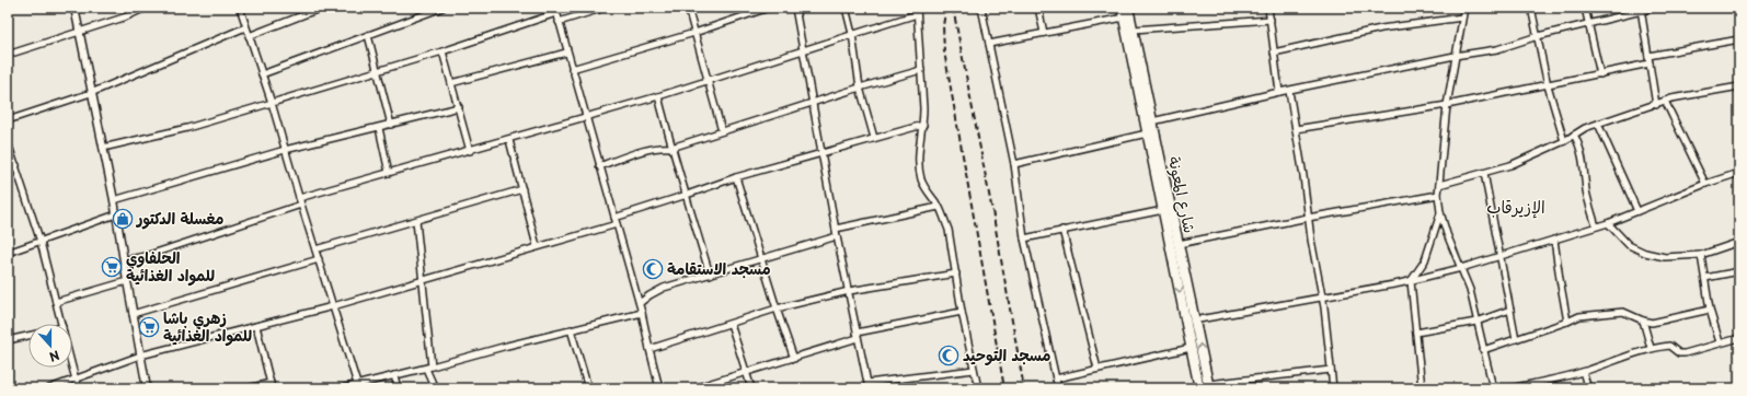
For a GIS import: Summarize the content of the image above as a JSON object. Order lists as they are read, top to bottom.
{
  "streets": {
    "highway": ["شارع المعونة"]
  },
  "districts": ["الإزيرقاب"],
  "places": {
    "shop": ["مغسلة الدكتور"],
    "supermarket": ["الحلفاوي للمواد الغذائية", "زهري باشا للمواد الغذائية"],
    "mosque": ["مسجد الاستقامة", "مسجد التوحيد"]
  },
  "north": "bottom"
}
